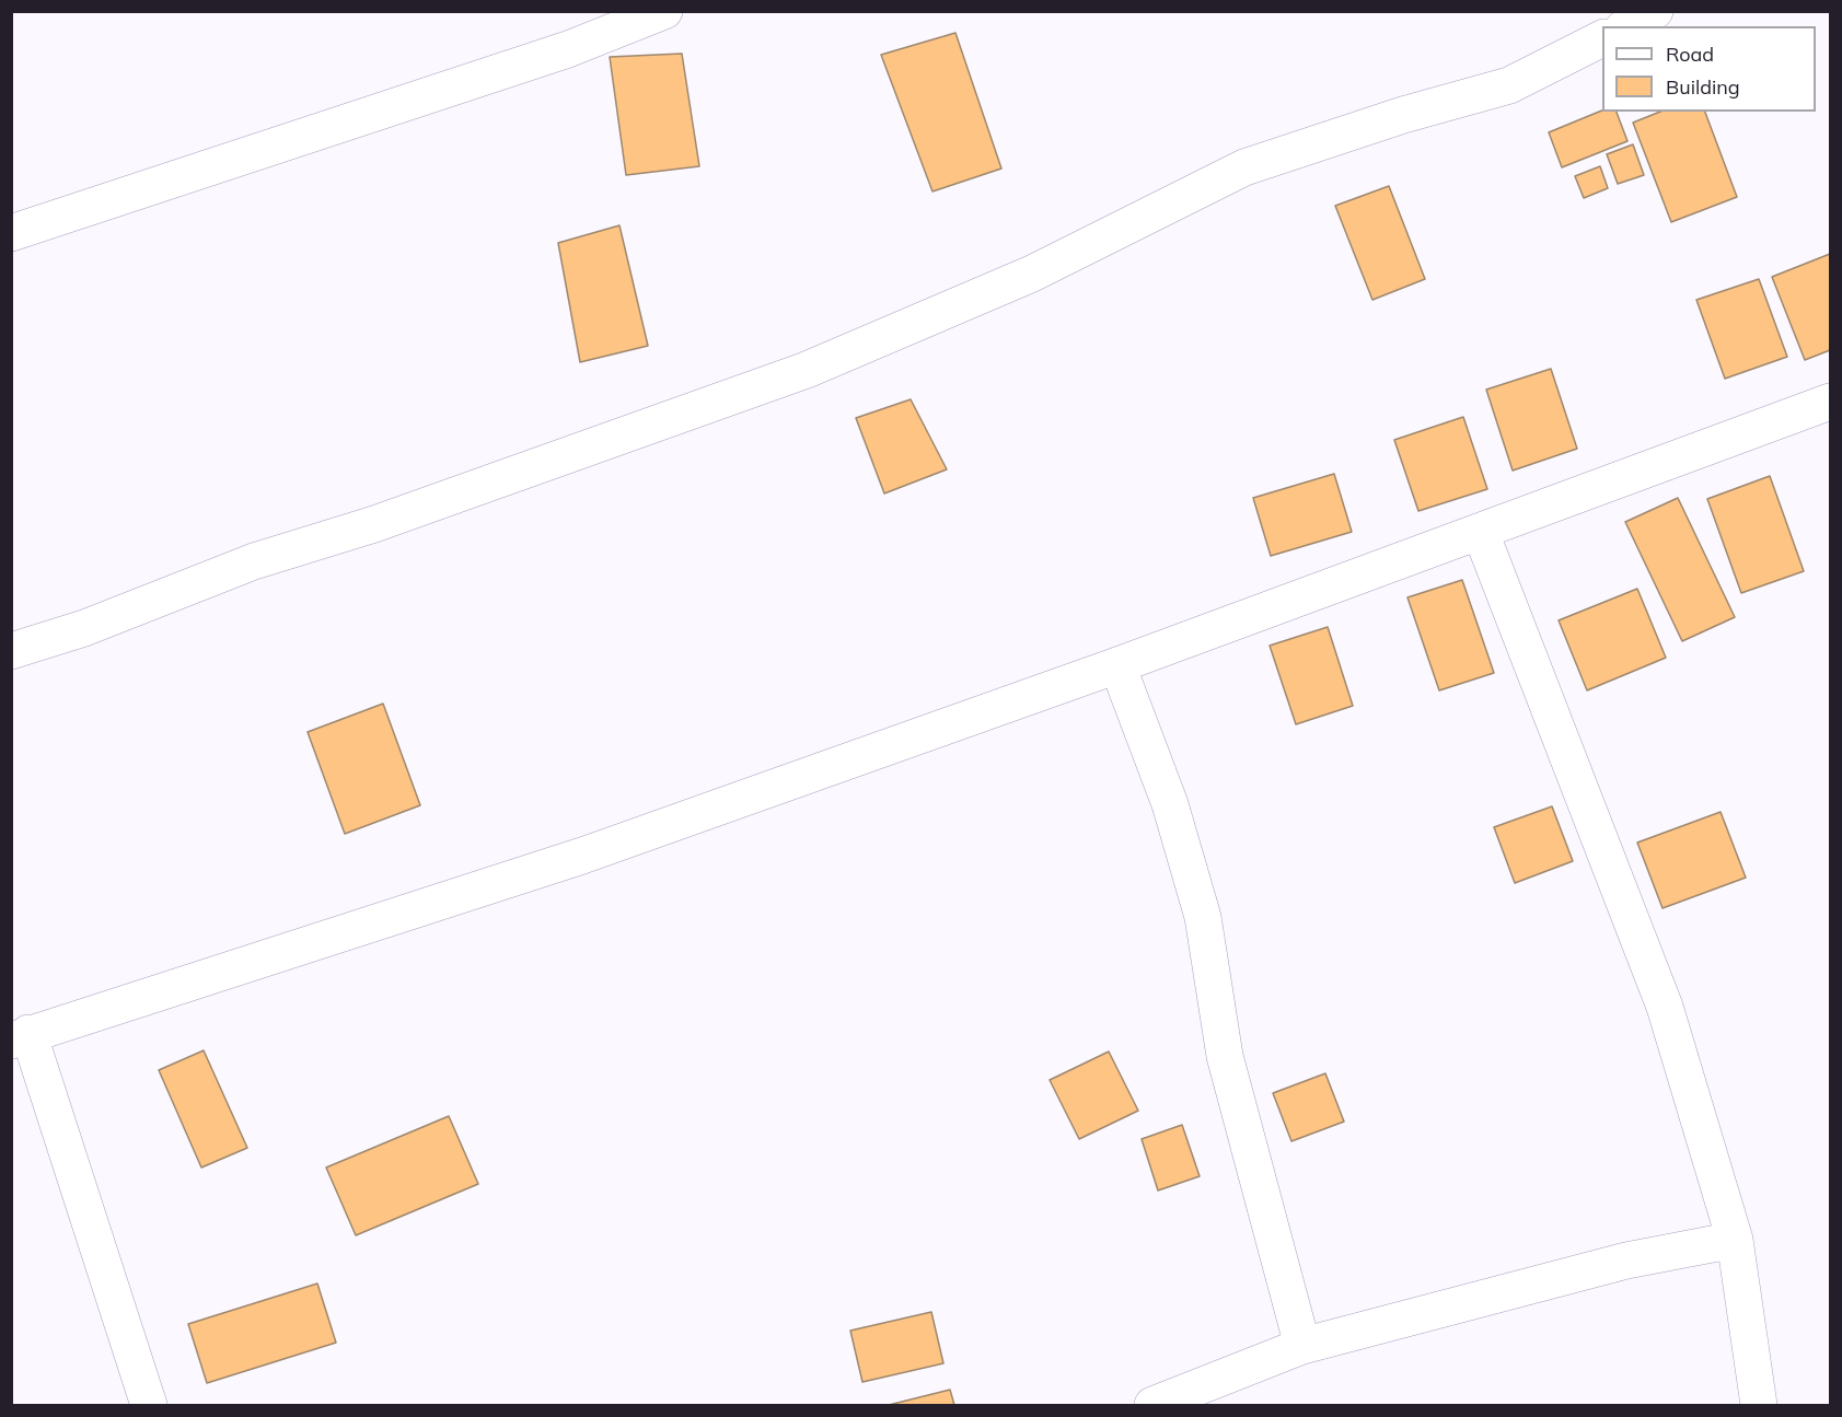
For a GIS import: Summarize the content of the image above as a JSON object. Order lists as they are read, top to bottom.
{
  "legend": ["Road", "Building"]
}
